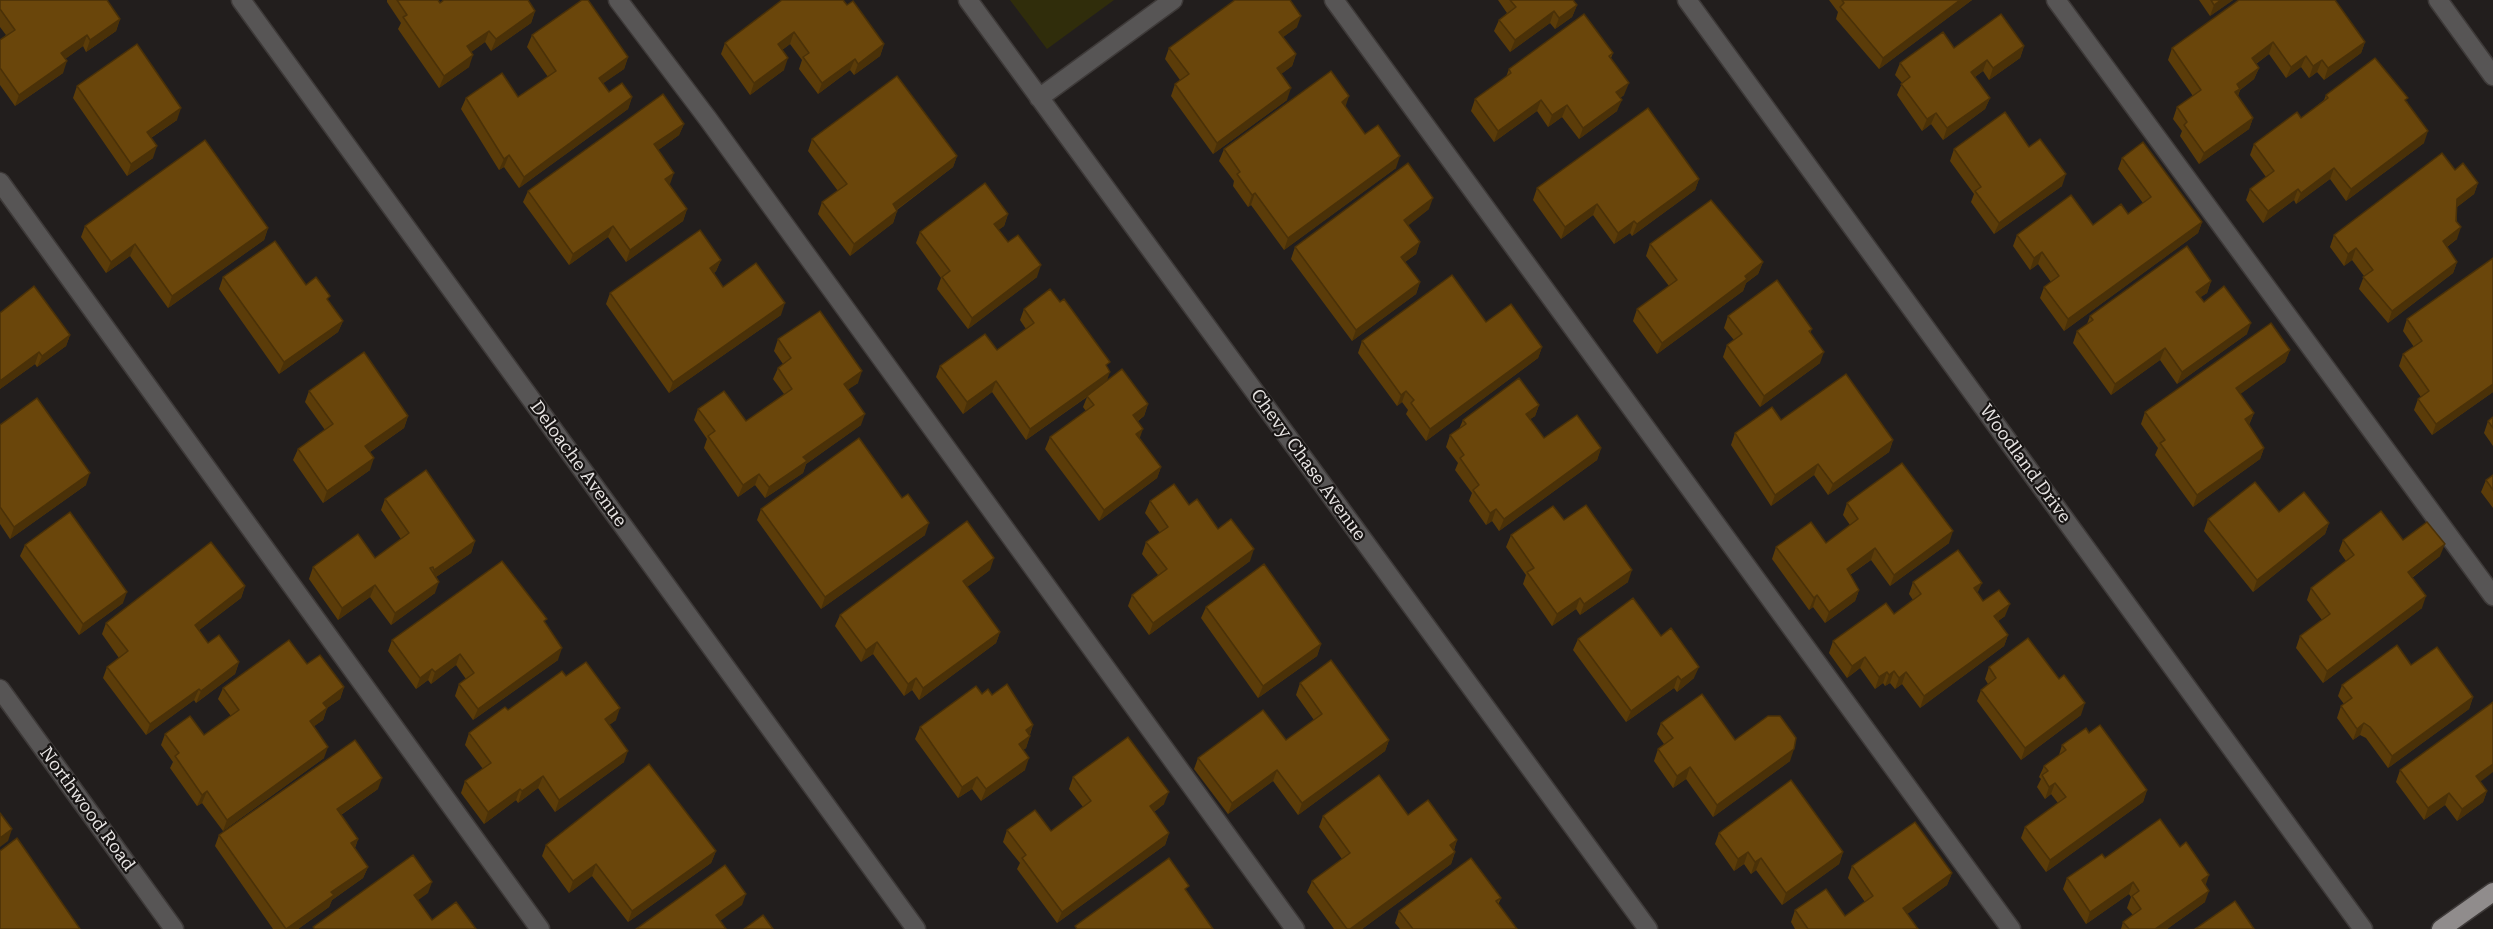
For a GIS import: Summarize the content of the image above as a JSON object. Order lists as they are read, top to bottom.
{
  "streets": {
    "street": [
      "Deloache Avenue",
      "Woodland Drive",
      "Chevy Chase Avenue",
      "Northwood Road"
    ]
  }
}
